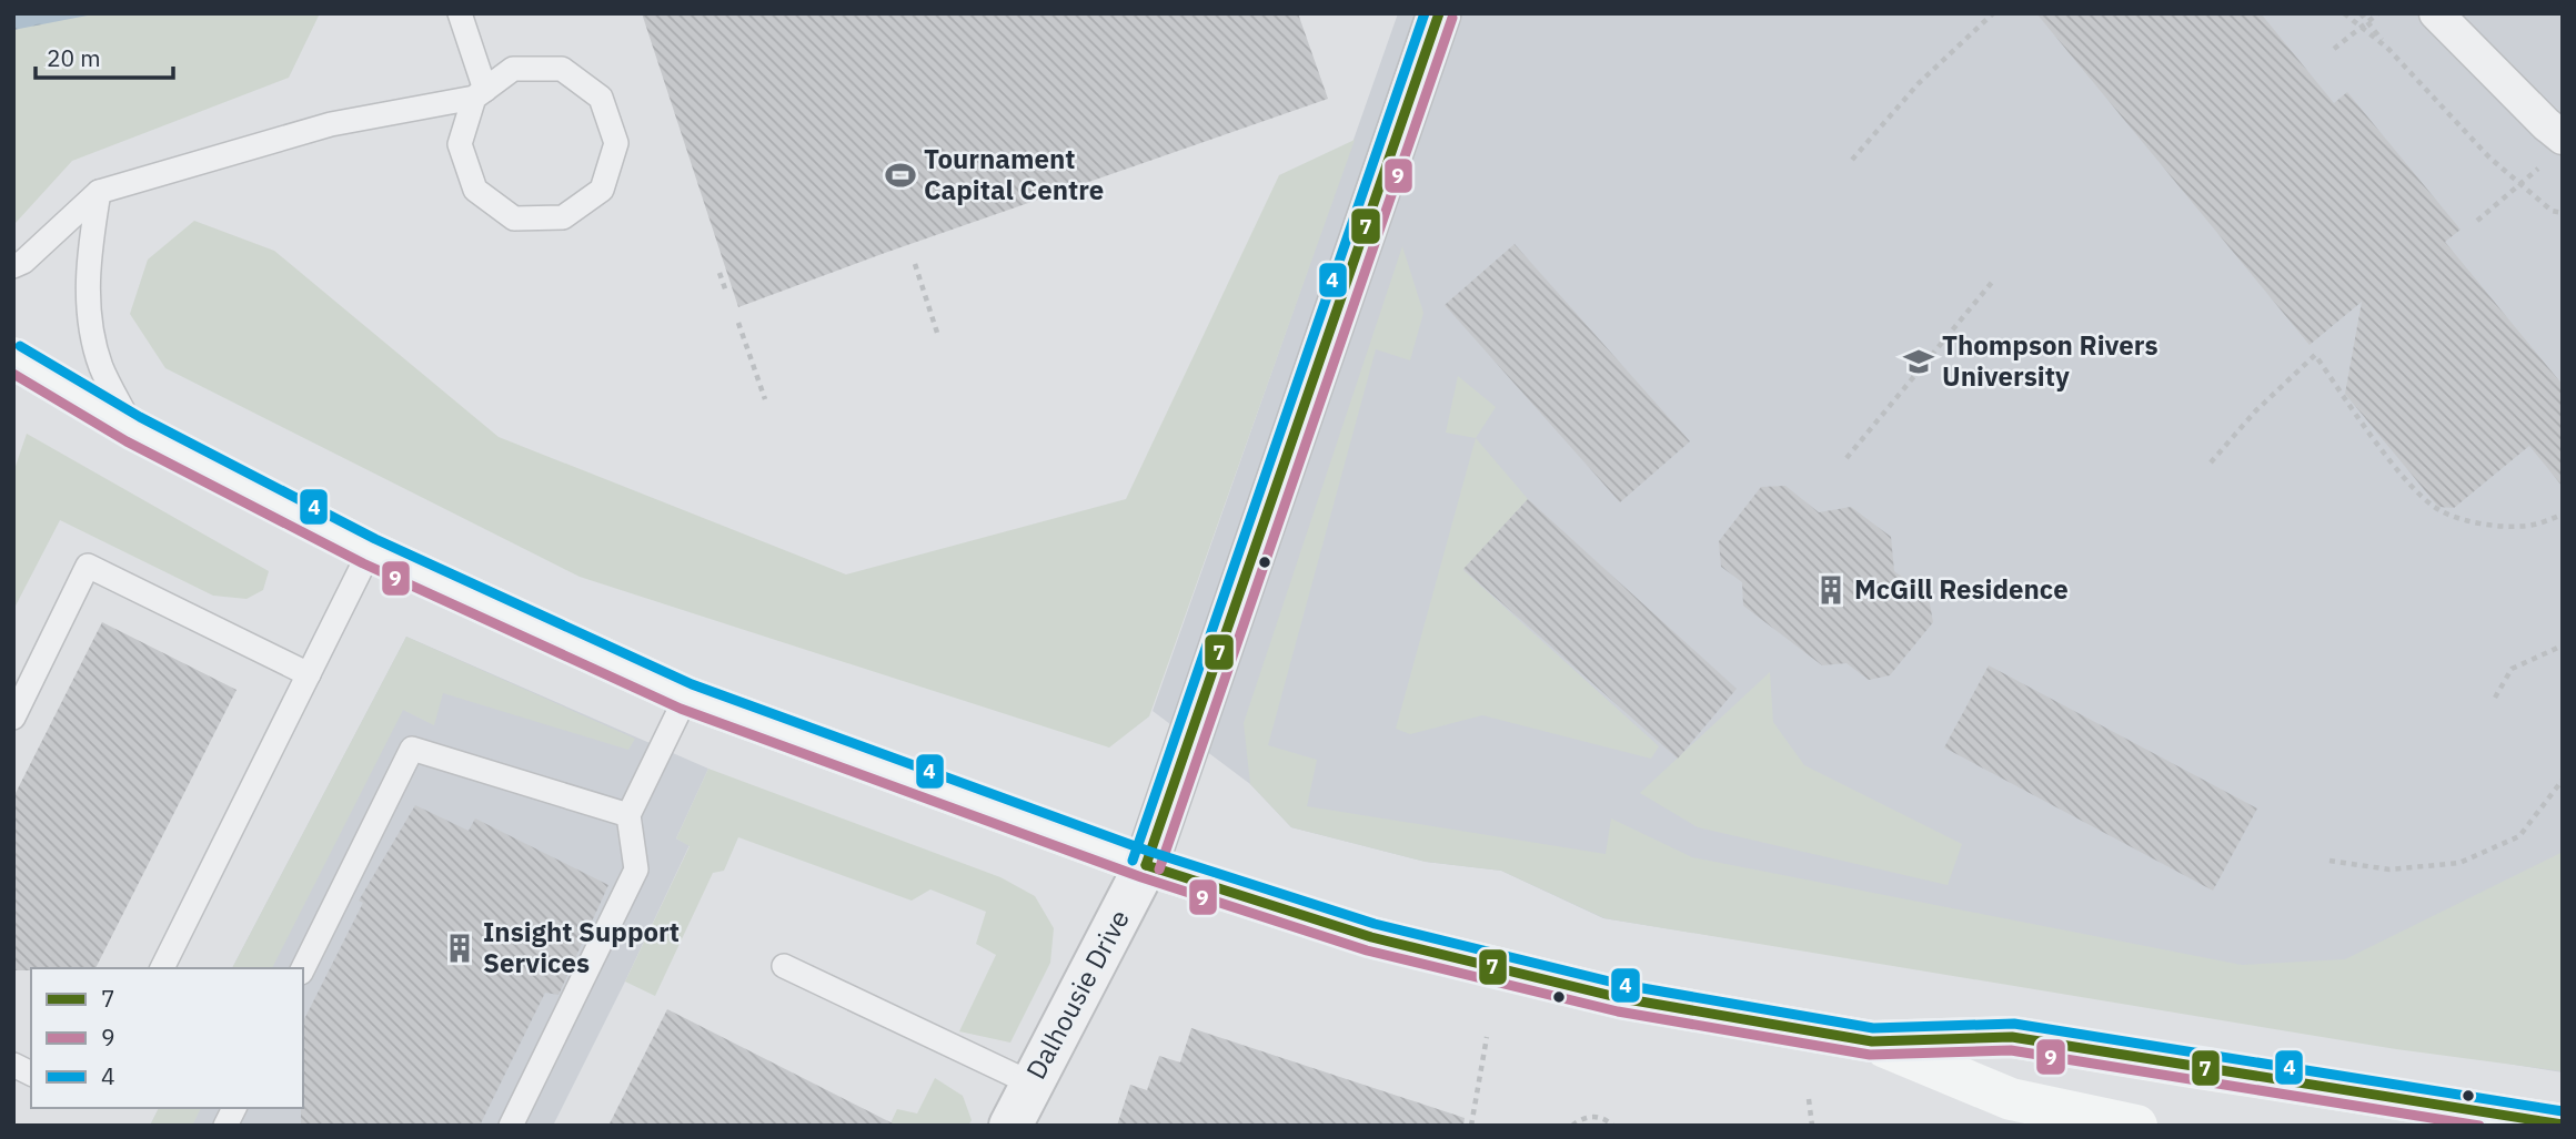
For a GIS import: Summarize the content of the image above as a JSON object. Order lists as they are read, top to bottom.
{
  "streets": {
    "street": ["Dalhousie Drive"]
  },
  "places": {
    "sports": ["Tournament Capital Centre"],
    "school or university": ["Thompson Rivers University"],
    "building": ["McGill Residence", "Insight Support Services"]
  },
  "lines": ["transit line 7", "transit line 4", "transit line 9"],
  "legend": ["7", "9", "4"],
  "scale_bar": "20 m"
}
